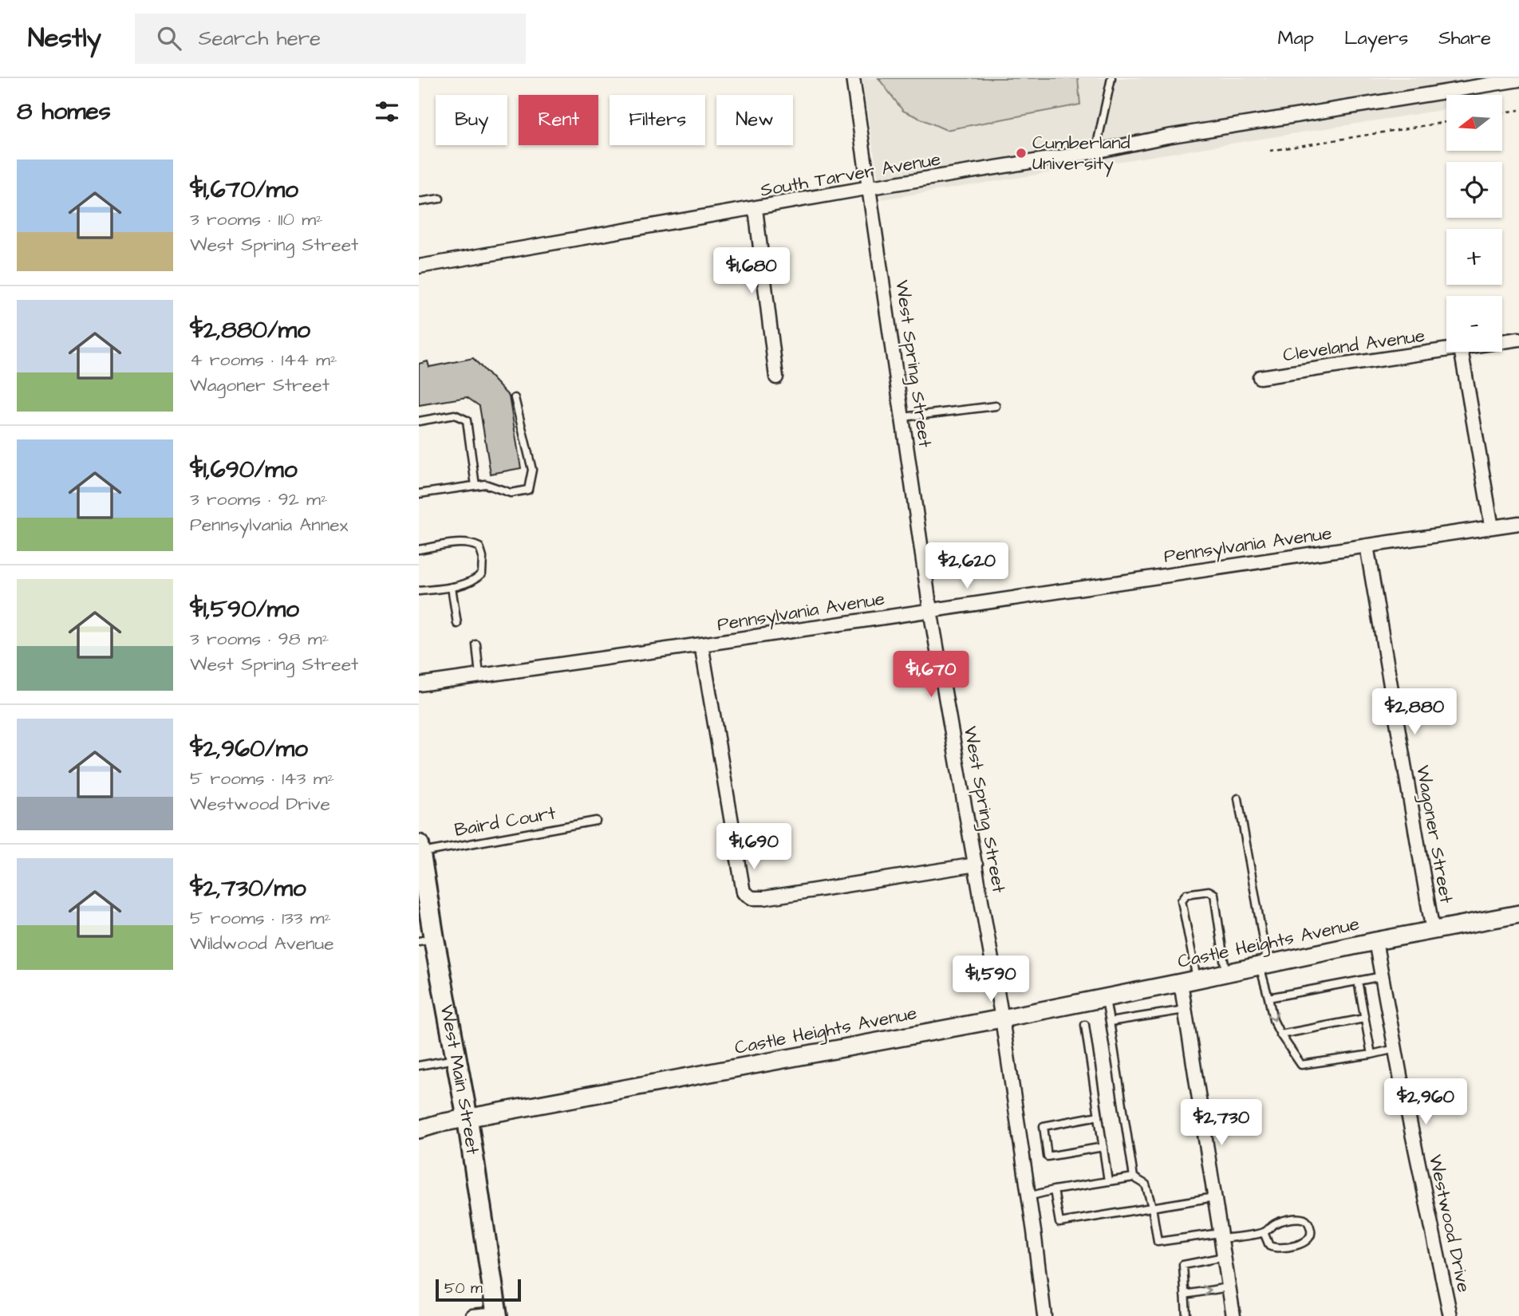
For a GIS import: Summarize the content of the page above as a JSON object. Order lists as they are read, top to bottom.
{
  "streets": {
    "main road": ["West Main Street"],
    "street": [
      "South Tarver Avenue",
      "Cleveland Avenue",
      "West Spring Street",
      "Pennsylvania Avenue",
      "Wagoner Street",
      "Castle Heights Avenue",
      "Westwood Drive"
    ],
    "lane": ["Baird Court"]
  },
  "crossings": [
    ["South Tarver Avenue", "West Spring Street"],
    ["West Spring Street", "Pennsylvania Avenue"],
    ["West Spring Street", "Castle Heights Avenue"],
    ["Pennsylvania Avenue", "Wagoner Street"],
    ["Baird Court", "West Main Street"],
    ["Wagoner Street", "Castle Heights Avenue"],
    ["Castle Heights Avenue", "West Main Street"],
    ["Castle Heights Avenue", "Westwood Drive"]
  ],
  "places": ["Cumberland University"],
  "scale_bar": "50 m",
  "north": "left",
  "page": {
    "header": "Nestly",
    "search": "Search here",
    "nav": ["Map", "Layers", "Share"],
    "heading": "8 homes",
    "map_buttons": ["+", "−"],
    "chip": [
      "Buy",
      "Rent",
      "Filters",
      "New"
    ],
    "list": [
      {
        "name": "$1,670/mo",
        "note": "3 rooms · 110 m² · West Spring Street"
      },
      {
        "name": "$2,880/mo",
        "note": "4 rooms · 144 m² · Wagoner Street"
      },
      {
        "name": "$1,690/mo",
        "note": "3 rooms · 92 m² · Pennsylvania Annex"
      },
      {
        "name": "$1,590/mo",
        "note": "3 rooms · 98 m² · West Spring Street"
      },
      {
        "name": "$2,960/mo",
        "note": "5 rooms · 143 m² · Westwood Drive"
      },
      {
        "name": "$2,730/mo",
        "note": "5 rooms · 133 m² · Wildwood Avenue"
      }
    ],
    "price": [
      "$1,680",
      "$2,620",
      "$1,670",
      "$2,880",
      "$1,690",
      "$1,590",
      "$2,960",
      "$2,730"
    ],
    "scale": "50 m"
  }
}
